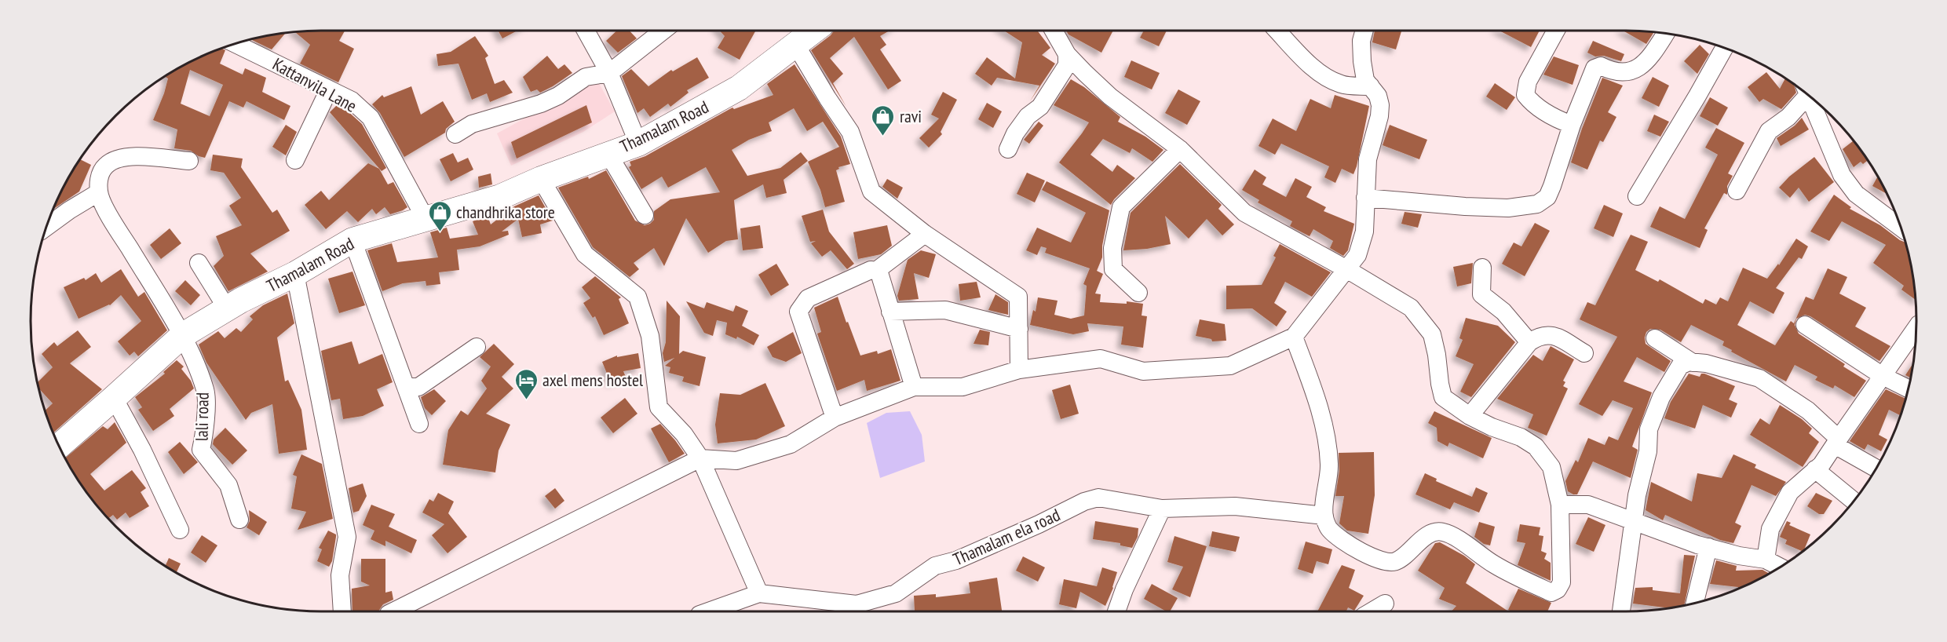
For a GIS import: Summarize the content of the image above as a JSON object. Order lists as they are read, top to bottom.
{
  "streets": {
    "street": [
      "Kattanvila Lane",
      "Thamalam Road",
      "lali road",
      "Thamalam ela road"
    ]
  },
  "crossings": [
    ["Kattanvila Lane", "Thamalam Road"],
    ["Thamalam Road", "lali road"]
  ],
  "places": {
    "shop": ["ravi", "chandhrika store"],
    "hotel": ["axel mens hostel"]
  }
}
